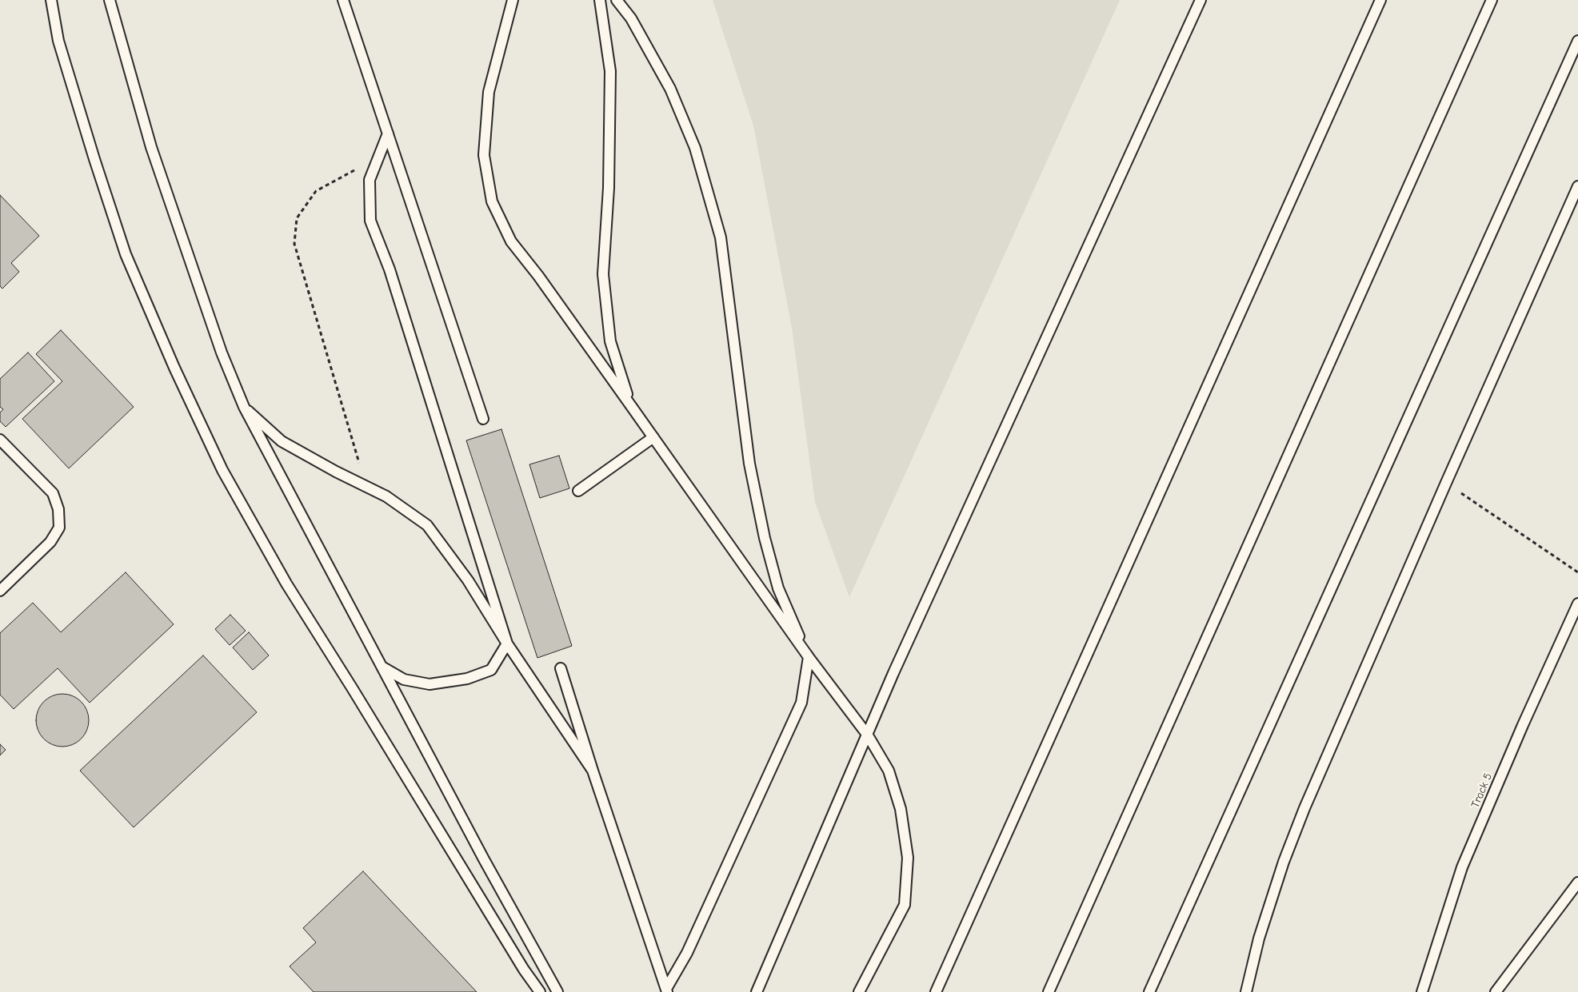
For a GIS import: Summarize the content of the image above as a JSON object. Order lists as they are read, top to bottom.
{
  "streets": {
    "lane": ["Track 5"]
  }
}
